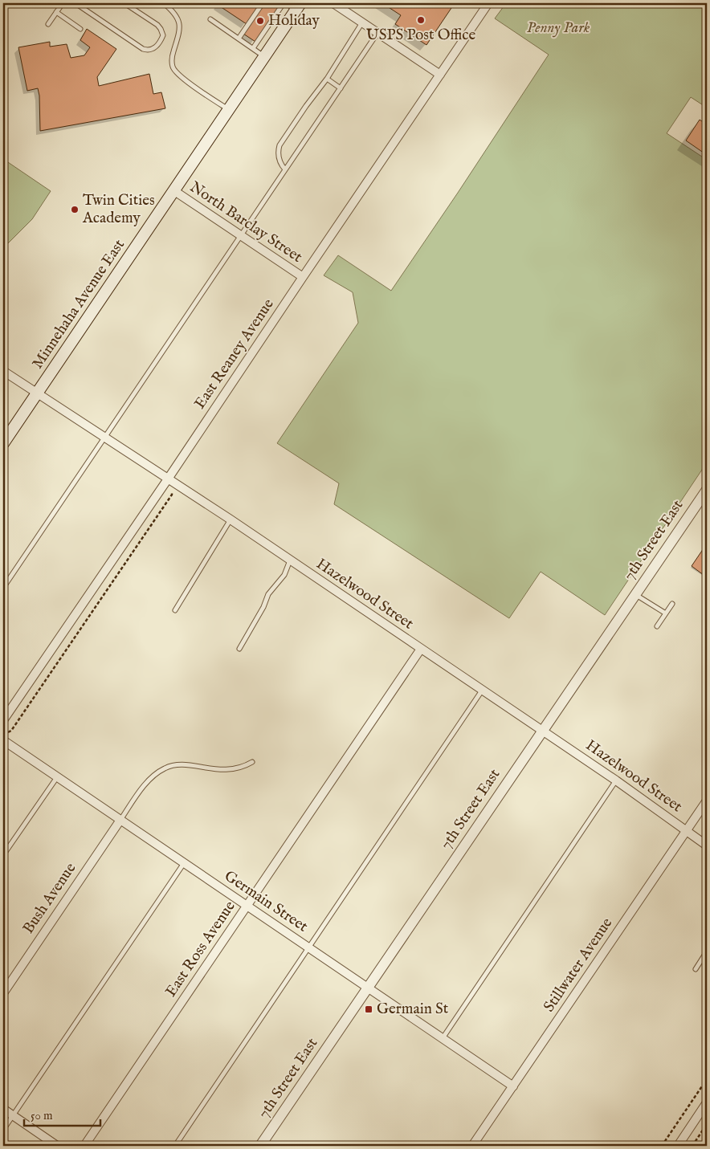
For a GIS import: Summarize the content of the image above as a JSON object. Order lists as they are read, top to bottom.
{
  "streets": {
    "main road": ["Minnehaha Avenue East"],
    "street": [
      "North Barclay Street",
      "East Reaney Avenue",
      "7th Street East",
      "Hazelwood Street",
      "Bush Avenue",
      "Germain Street",
      "East Ross Avenue",
      "Stillwater Avenue"
    ]
  },
  "crossings": [
    ["North Barclay Street", "Minnehaha Avenue East"],
    ["North Barclay Street", "East Reaney Avenue"],
    ["Minnehaha Avenue East", "Hazelwood Street"],
    ["East Reaney Avenue", "Hazelwood Street"],
    ["7th Street East", "Hazelwood Street"],
    ["7th Street East", "Germain Street"],
    ["Hazelwood Street", "East Ross Avenue"],
    ["Hazelwood Street", "Stillwater Avenue"],
    ["Bush Avenue", "Germain Street"],
    ["Germain Street", "East Ross Avenue"],
    ["Germain Street", "Stillwater Avenue"]
  ],
  "parks": ["Penny Park"],
  "places": {
    "other": ["USPS Post Office", "Holiday", "Twin Cities Academy"],
    "transit": ["Germain St"]
  },
  "scale_bar": "50 m"
}
